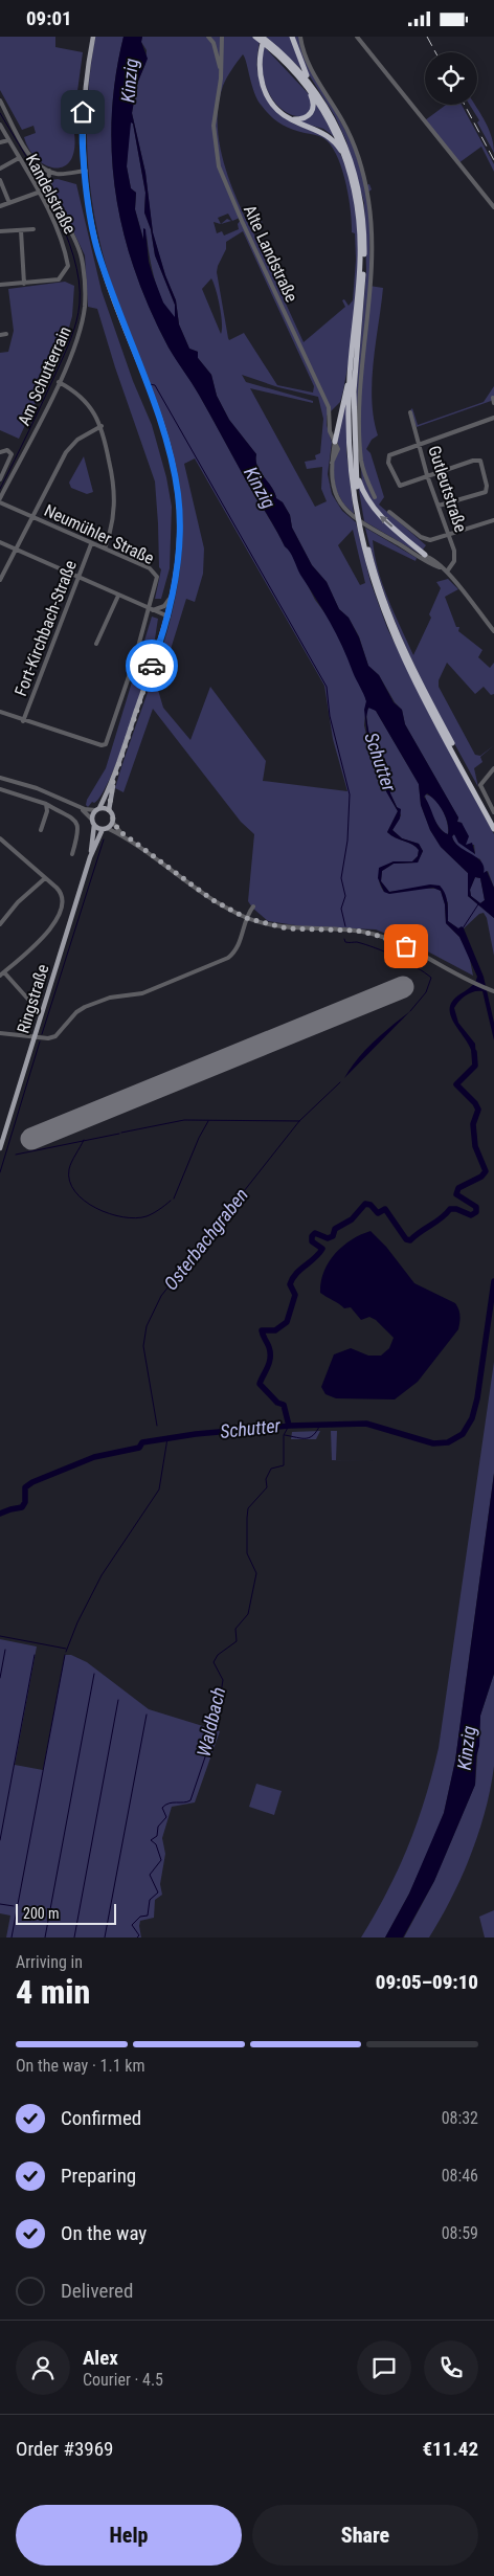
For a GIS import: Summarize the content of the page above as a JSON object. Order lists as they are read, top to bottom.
{
  "streets": {
    "main road": ["Ringstraße"],
    "street": [
      "Kandelstraße",
      "Alte Landstraße",
      "Am Schutterrain",
      "Gutleutstraße",
      "Neumühler Straße",
      "Fort-Kirchbach-Straße"
    ]
  },
  "crossings": [
    ["Neumühler Straße", "Fort-Kirchbach-Straße"]
  ],
  "water": [
    "Kinzig",
    "Schutter",
    "Osterbachgraben",
    "Waldbach"
  ],
  "scale_bar": "200 m",
  "page": {
    "status": "09:01",
    "scale": "200 m",
    "heading": ["4 min", "Arriving in", "09:05–09:10"],
    "panel": [
      "Alex",
      "Courier · 4.5",
      "Order #3969",
      "€11.42"
    ],
    "bar": "On the way · 1.1 km",
    "list": [
      ["Confirmed", "08:32"],
      ["Preparing", "08:46"],
      ["On the way", "08:59"],
      "Delivered"
    ],
    "buttons": ["Help", "Share"]
  }
}
